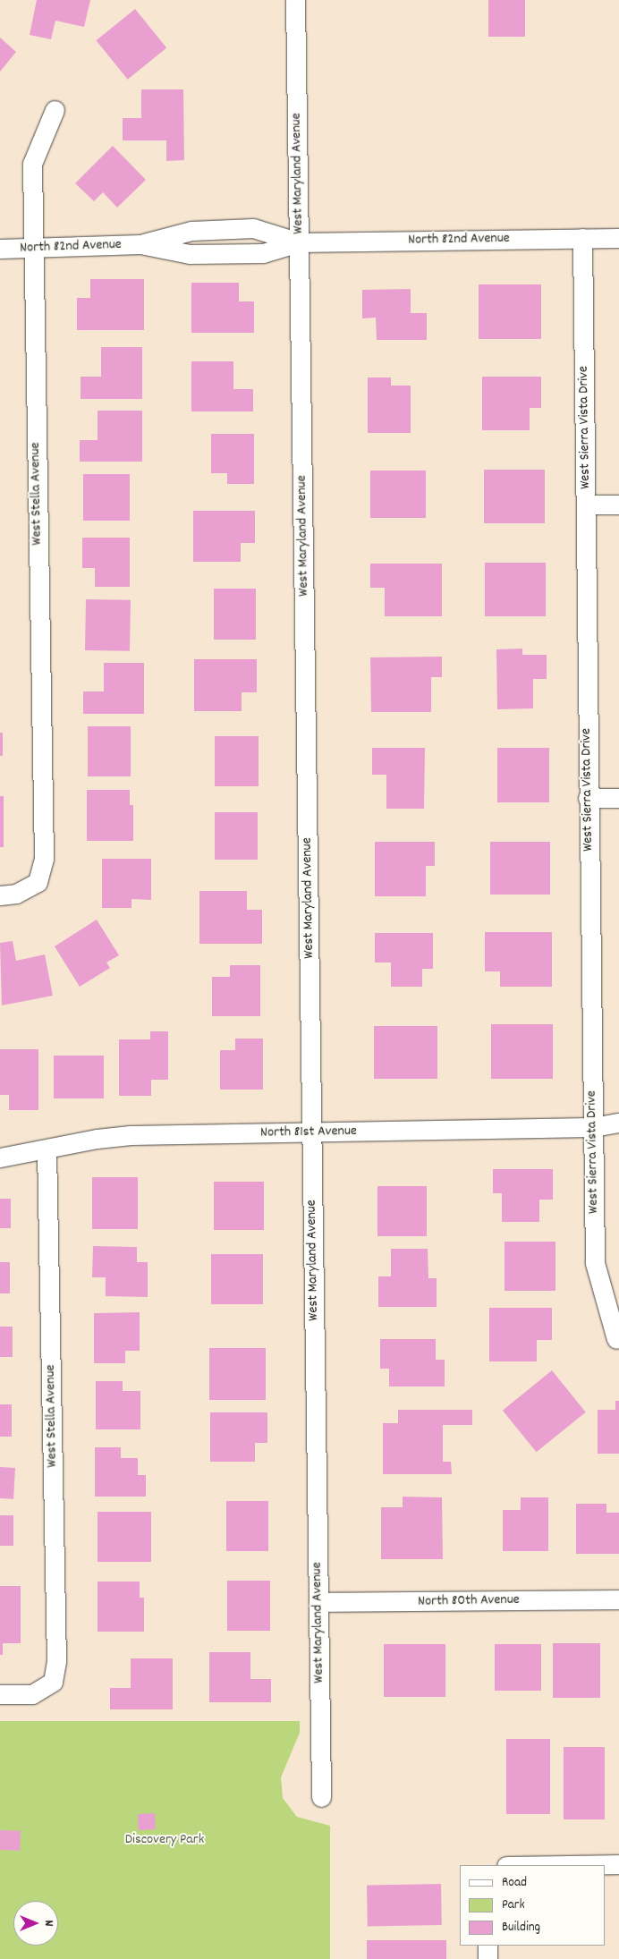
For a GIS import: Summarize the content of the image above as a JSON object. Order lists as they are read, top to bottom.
{
  "streets": {
    "street": [
      "West Maryland Avenue",
      "North 82nd Avenue",
      "West Sierra Vista Drive",
      "West Stella Avenue",
      "North 81st Avenue",
      "North 80th Avenue"
    ]
  },
  "crossings": [
    ["West Maryland Avenue", "North 82nd Avenue"],
    ["West Maryland Avenue", "North 81st Avenue"],
    ["West Maryland Avenue", "North 80th Avenue"],
    ["North 82nd Avenue", "West Sierra Vista Drive"],
    ["North 82nd Avenue", "West Stella Avenue"],
    ["West Sierra Vista Drive", "North 81st Avenue"],
    ["West Stella Avenue", "North 81st Avenue"]
  ],
  "parks": ["Discovery Park"],
  "legend": ["Road", "Park", "Building"],
  "north": "right"
}
